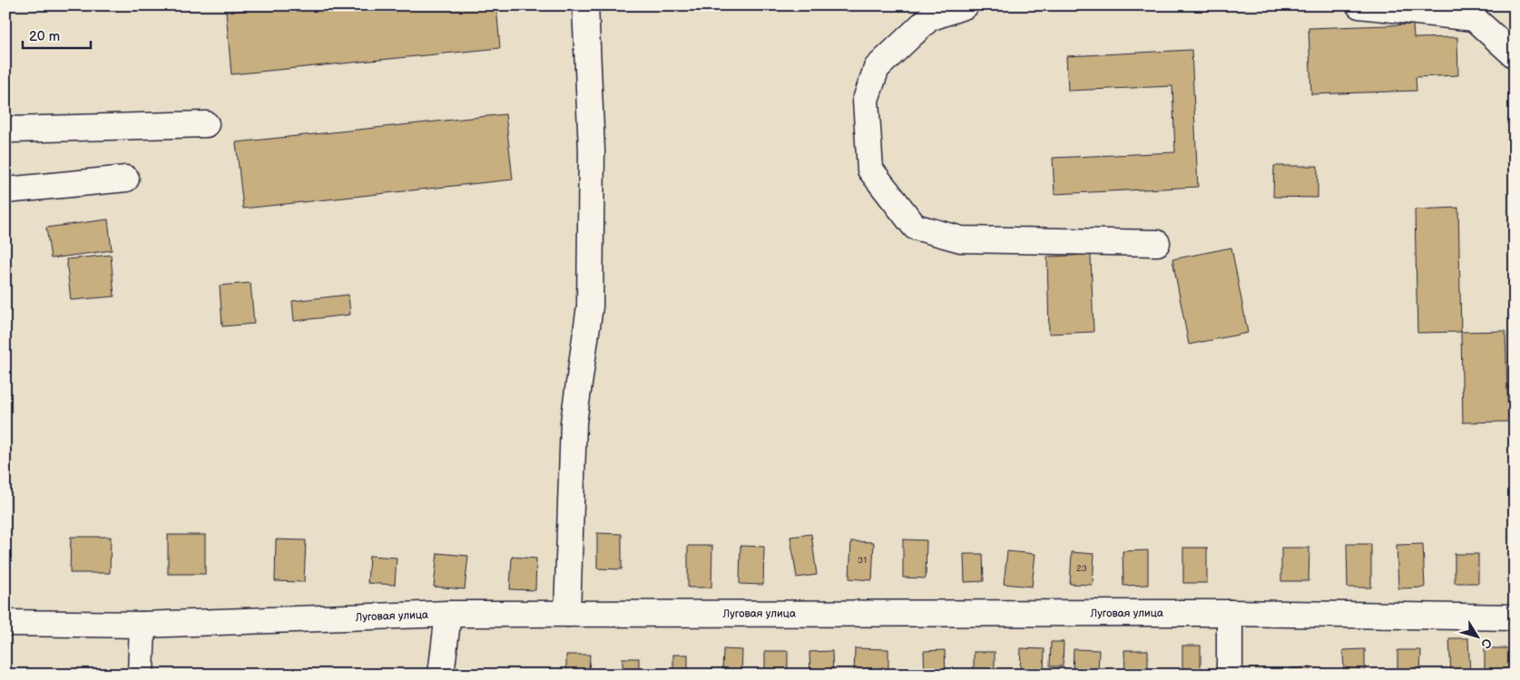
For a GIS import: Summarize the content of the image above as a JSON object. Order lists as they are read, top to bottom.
{
  "streets": {
    "street": ["Луговая улица"]
  },
  "house_numbers": ["31", "23"],
  "scale_bar": "20 m",
  "north": "bottom right"
}
